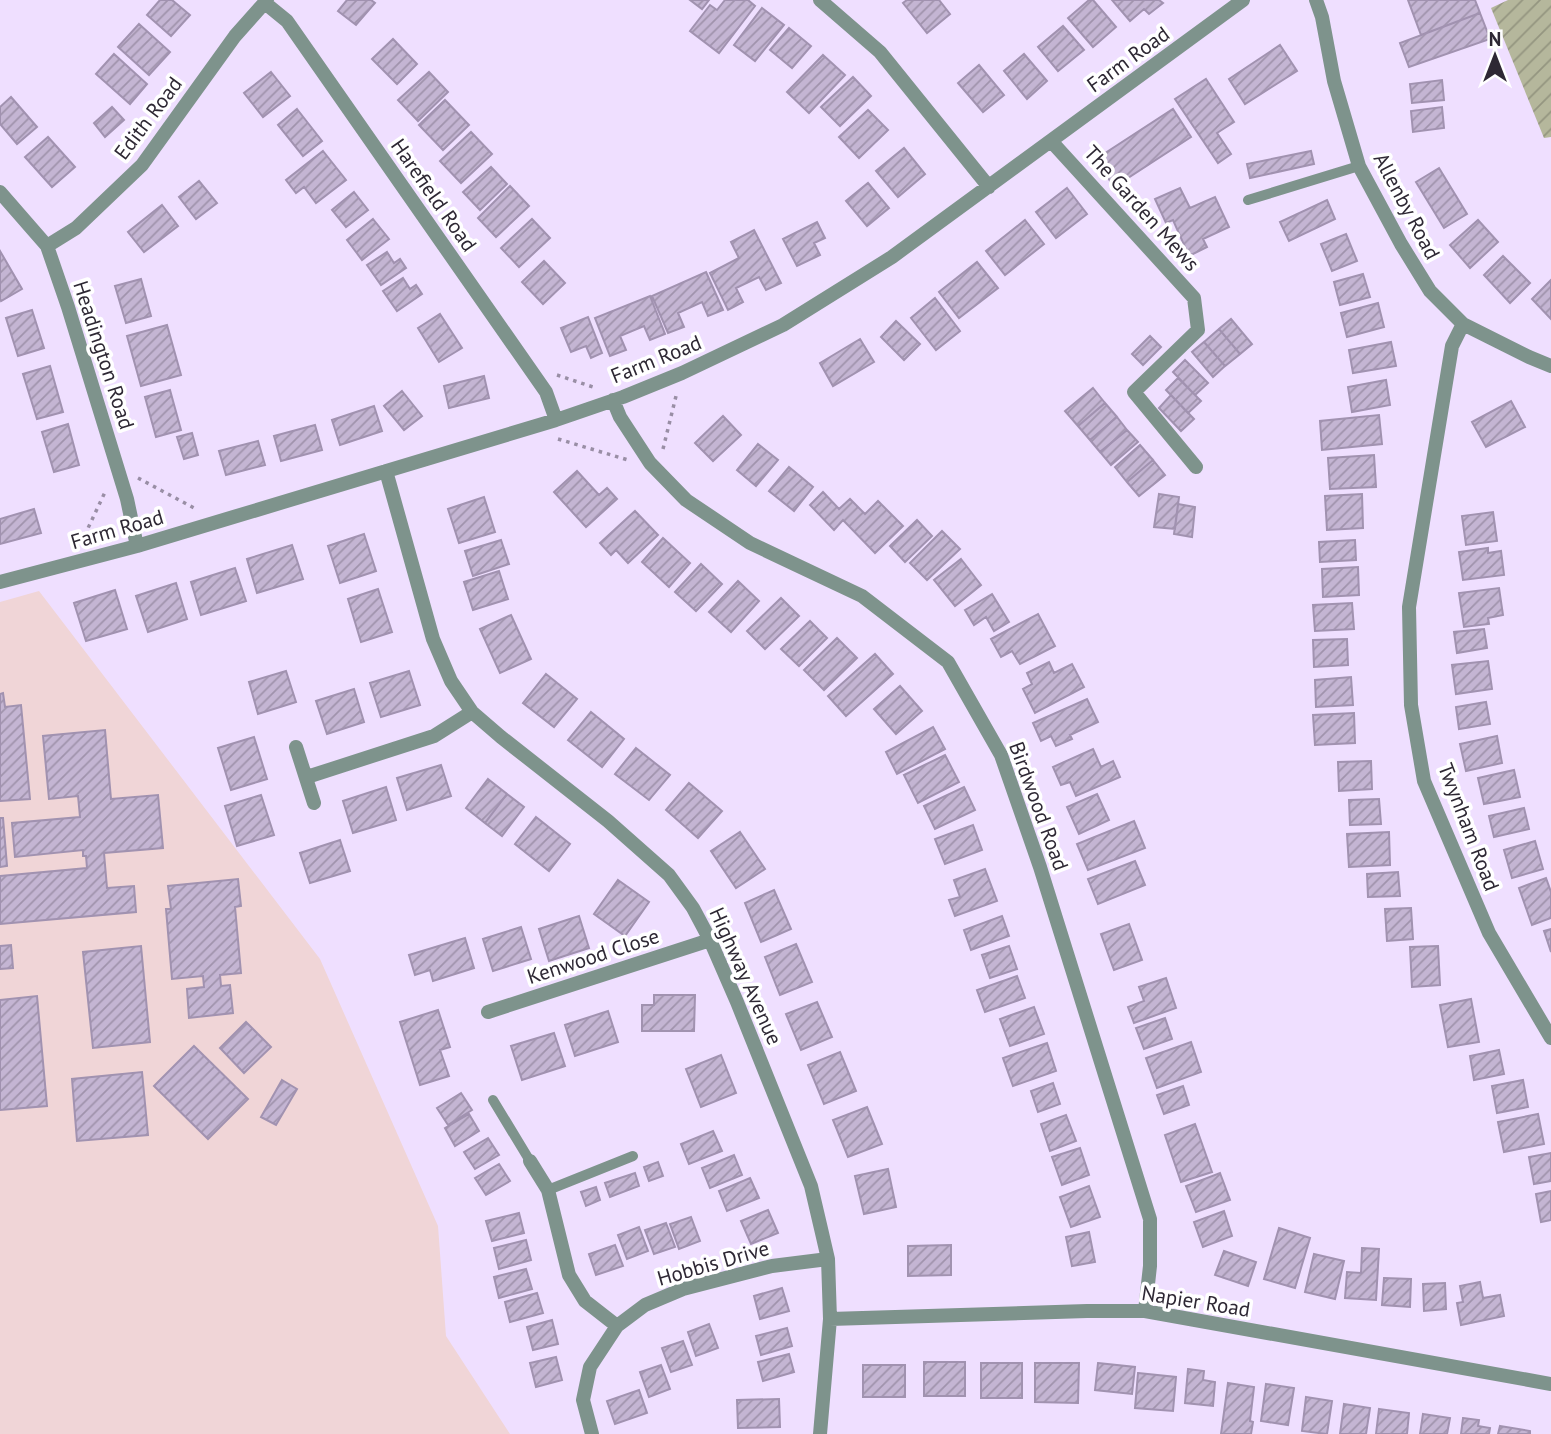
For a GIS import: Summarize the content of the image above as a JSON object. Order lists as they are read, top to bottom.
{
  "streets": {
    "street": [
      "Farm Road",
      "Edith Road",
      "Harefield Road",
      "Allenby Road",
      "The Garden Mews",
      "Headington Road",
      "Birdwood Road",
      "Twynham Road",
      "Kenwood Close",
      "Highway Avenue",
      "Hobbis Drive",
      "Napier Road"
    ]
  },
  "crossings": [
    ["Farm Road", "Harefield Road"],
    ["Farm Road", "The Garden Mews"],
    ["Farm Road", "Headington Road"],
    ["Farm Road", "Birdwood Road"],
    ["Farm Road", "Highway Avenue"],
    ["Edith Road", "Harefield Road"],
    ["Edith Road", "Headington Road"],
    ["Allenby Road", "Twynham Road"],
    ["Birdwood Road", "Napier Road"],
    ["Kenwood Close", "Highway Avenue"],
    ["Highway Avenue", "Hobbis Drive"],
    ["Highway Avenue", "Napier Road"]
  ],
  "north": "top"
}
